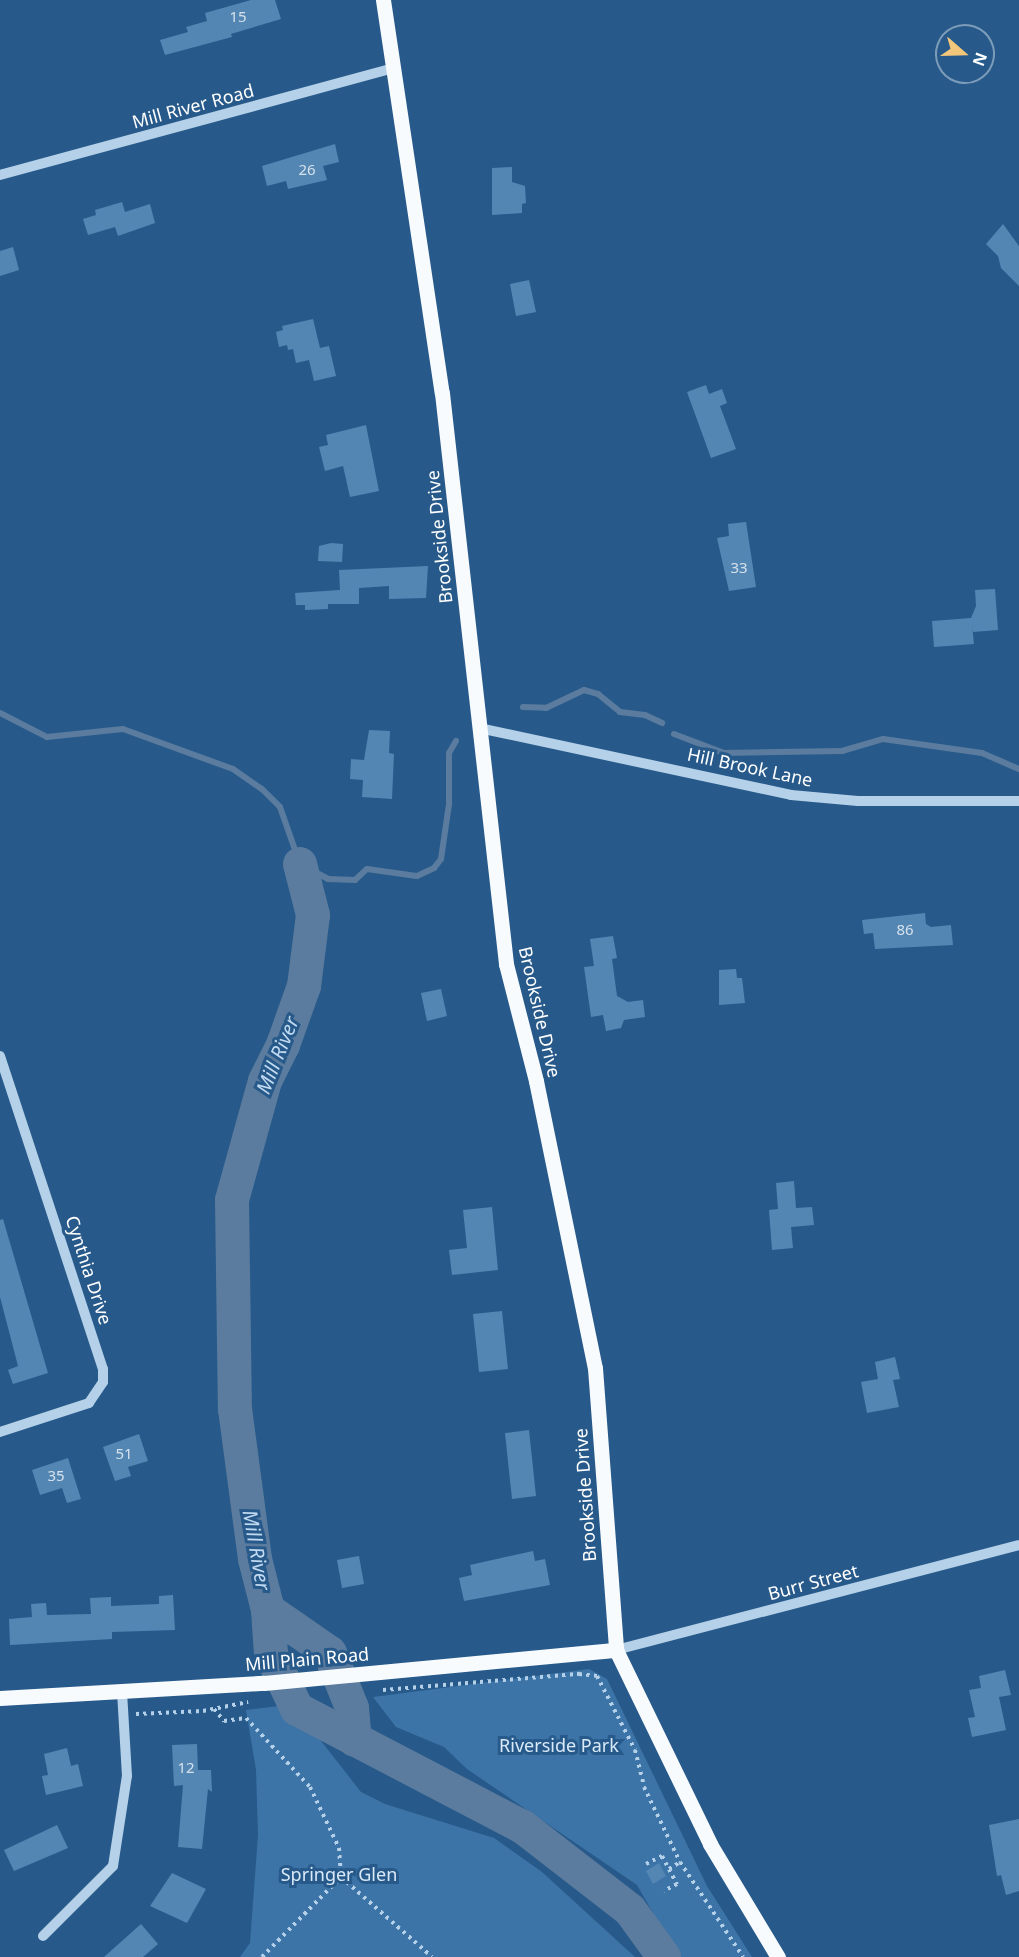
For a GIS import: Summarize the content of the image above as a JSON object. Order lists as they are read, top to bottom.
{
  "streets": {
    "main road": ["Brookside Drive", "Mill Plain Road"],
    "street": [
      "Mill River Road",
      "Hill Brook Lane",
      "Cynthia Drive",
      "Burr Street"
    ]
  },
  "crossings": [
    ["Mill River Road", "Brookside Drive"],
    ["Brookside Drive", "Hill Brook Lane"],
    ["Brookside Drive", "Burr Street"],
    ["Brookside Drive", "Mill Plain Road"],
    ["Burr Street", "Mill Plain Road"]
  ],
  "water": ["Mill River"],
  "parks": ["Riverside Park", "Springer Glen"],
  "house_numbers": [
    "15",
    "26",
    "33",
    "86",
    "51",
    "35",
    "12"
  ],
  "north": "right"
}
